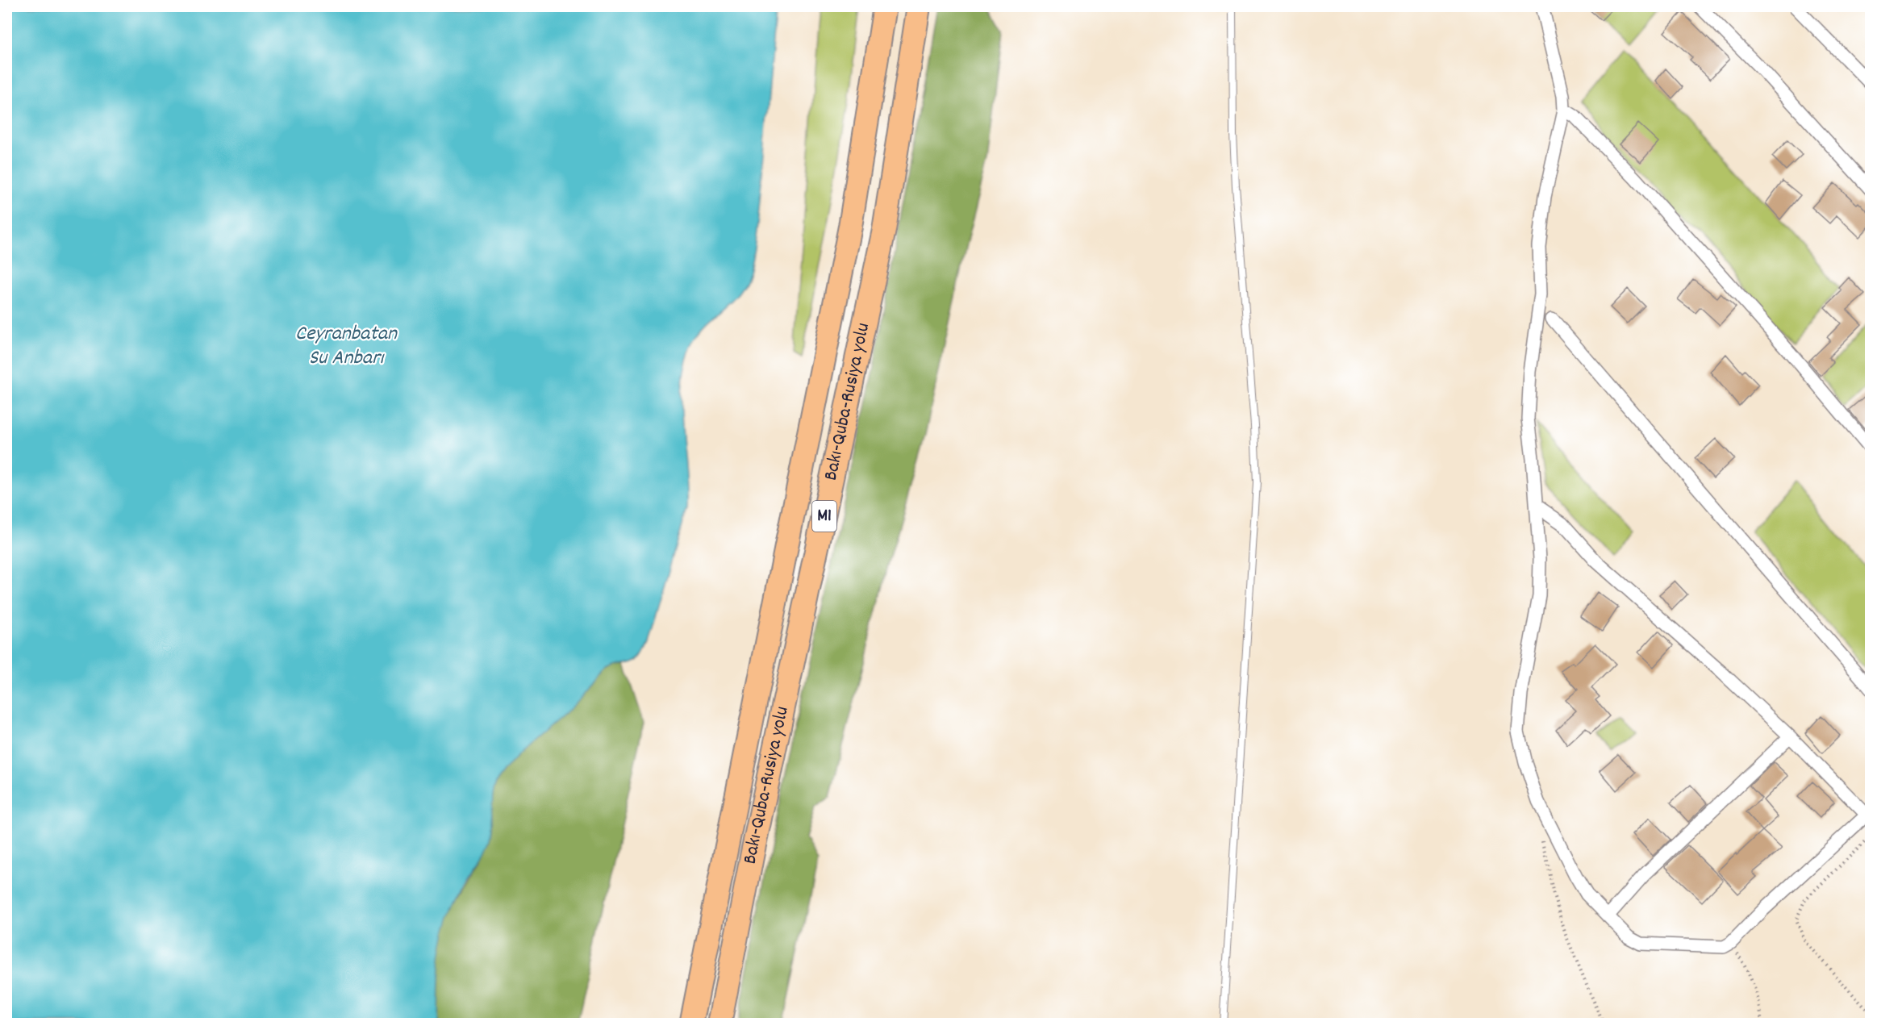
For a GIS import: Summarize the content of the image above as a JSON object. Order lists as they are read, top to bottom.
{
  "streets": {
    "highway": ["Bakı-Quba-Rusiya yolu", "M1"]
  },
  "water": ["Ceyranbatan Su Anbarı"]
}
